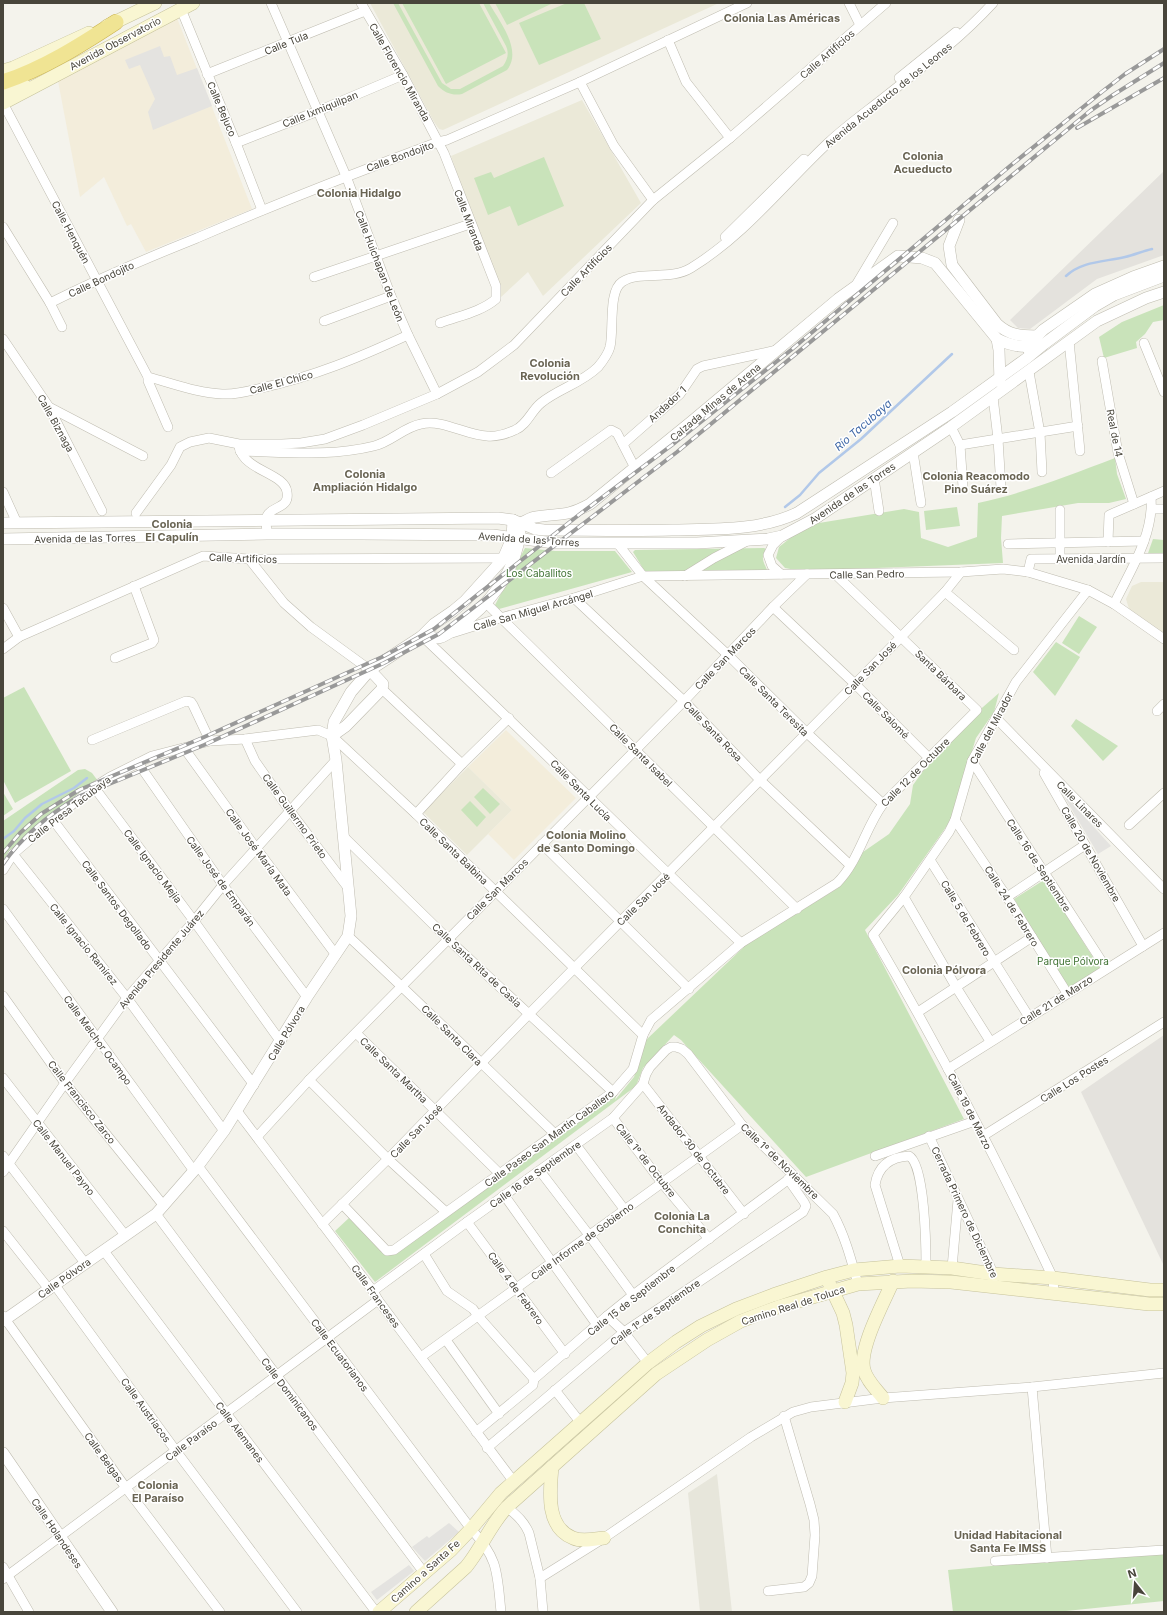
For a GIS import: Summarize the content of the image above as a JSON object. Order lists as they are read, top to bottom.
{
  "streets": {
    "main road": ["Avenida Observatorio", "Camino Real de Toluca", "Camino a Santa Fe"],
    "street": [
      "Calle Tula",
      "Calle Artificios",
      "Calle Florencio Miranda",
      "Avenida Acueducto de los Leones",
      "Calle Bejuco",
      "Calle Ixmiquilpan",
      "Calle Bondojito",
      "Calle Miranda",
      "Calle Henquén",
      "Calle Huichapan de León",
      "Calle El Chico",
      "Calzada Minas de Arena",
      "Andador 1",
      "Calle Biznaga",
      "Real de 14",
      "Avenida de las Torres",
      "Avenida Jardín",
      "Calle San Pedro",
      "Calle San Miguel Arcángel",
      "Calle San Marcos",
      "Calle San José",
      "Santa Bárbara",
      "Calle Santa Teresita",
      "Calle Salomé",
      "Calle del Mirador",
      "Calle Santa Rosa",
      "Calle Santa Isabel",
      "Calle 12 de Octubre",
      "Calle Santa Lucía",
      "Calle Linares",
      "Calle Presa Tacubaya",
      "Calle Guillermo Prieto",
      "Calle Santa Balbina",
      "Calle José María Mata",
      "Calle 20 de Noviembre",
      "Calle 16 de Septiembre",
      "Calle Ignacio Mejía",
      "Calle José de Emparán",
      "Calle Santos Degollado",
      "Calle 24 de Febrero",
      "Calle 5 de Febrero",
      "Calle Ignacio Ramírez",
      "Avenida Presidente Juárez",
      "Calle Santa Rita de Casia",
      "Calle 21 de Marzo",
      "Calle Pólvora",
      "Calle Santa Clara",
      "Calle Melchor Ocampo",
      "Calle Santa Martha",
      "Calle Los Postes",
      "Calle Francisco Zarco",
      "Calle 19 de Marzo",
      "Calle Paseo San Martín Caballero",
      "Andador 30 de Octubre",
      "Calle Manuel Payno",
      "Calle 1º de Octubre",
      "Calle 1º de Noviembre",
      "Cerrada Primero de Diciembre",
      "Calle Informe de Gobierno",
      "Calle 4 de Febrero",
      "Calle Franceses",
      "Calle 15 de Septiembre",
      "Calle 1º de Septiembre",
      "Calle Ecuatorianos",
      "Calle Dominicanos",
      "Calle Austriacos",
      "Calle Alemanes",
      "Calle Paraíso",
      "Calle Belgas",
      "Calle Holandeses"
    ]
  },
  "crossings": [
    ["Avenida Observatorio", "Calle Bejuco"],
    ["Avenida Observatorio", "Calle Henquén"],
    ["Calle Tula", "Calle Florencio Miranda"],
    ["Calle Tula", "Calle Bejuco"],
    ["Calle Tula", "Calle Huichapan de León"],
    ["Calle Artificios", "Avenida Acueducto de los Leones"],
    ["Calle Artificios", "Calle Huichapan de León"],
    ["Calle Florencio Miranda", "Calle Ixmiquilpan"],
    ["Calle Florencio Miranda", "Calle Bondojito"],
    ["Calle Florencio Miranda", "Calle Miranda"],
    ["Calle Bejuco", "Calle Ixmiquilpan"],
    ["Calle Bejuco", "Calle Bondojito"],
    ["Calle Ixmiquilpan", "Calle Huichapan de León"],
    ["Calle Bondojito", "Calle Miranda"],
    ["Calle Bondojito", "Calle Henquén"],
    ["Calle Bondojito", "Calle Huichapan de León"],
    ["Calle Henquén", "Calle El Chico"],
    ["Calle Huichapan de León", "Calle El Chico"],
    ["Calzada Minas de Arena", "Andador 1"],
    ["Calzada Minas de Arena", "Avenida de las Torres"],
    ["Avenida de las Torres", "Calle Santa Teresita"],
    ["Avenida Jardín", "Calle San Pedro"],
    ["Calle San Pedro", "Calle San Miguel Arcángel"],
    ["Calle San Pedro", "Calle San Marcos"],
    ["Calle San Pedro", "Calle San José"],
    ["Calle San Pedro", "Santa Bárbara"],
    ["Calle San Pedro", "Calle Santa Teresita"],
    ["Calle San Pedro", "Calle del Mirador"],
    ["Calle San Miguel Arcángel", "Calle Santa Teresita"],
    ["Calle San Miguel Arcángel", "Calle Santa Rosa"],
    ["Calle San Miguel Arcángel", "Calle Santa Isabel"],
    ["Calle San Miguel Arcángel", "Calle Santa Lucía"],
    ["Calle San Marcos", "Calle Santa Teresita"],
    ["Calle San Marcos", "Calle Salomé"],
    ["Calle San Marcos", "Calle Santa Rosa"],
    ["Calle San Marcos", "Calle Santa Isabel"],
    ["Calle San Marcos", "Calle Santa Lucía"],
    ["Calle San Marcos", "Calle Santa Balbina"],
    ["Calle San Marcos", "Calle Santa Rita de Casia"],
    ["Calle San Marcos", "Calle Santa Clara"],
    ["Calle San Marcos", "Calle Santa Martha"],
    ["Calle San Marcos", "Calle Franceses"],
    ["Calle San José", "Santa Bárbara"],
    ["Calle San José", "Calle Santa Teresita"],
    ["Calle San José", "Calle Salomé"],
    ["Calle San José", "Calle Santa Rosa"],
    ["Calle San José", "Calle Santa Isabel"],
    ["Calle San José", "Calle Santa Lucía"],
    ["Calle San José", "Calle Santa Balbina"],
    ["Calle San José", "Calle Santa Rita de Casia"],
    ["Calle San José", "Calle Santa Clara"],
    ["Calle San José", "Calle Santa Martha"],
    ["Calle San José", "Calle Paseo San Martín Caballero"],
    ["Calle San José", "Calle Franceses"],
    ["Santa Bárbara", "Calle 12 de Octubre"],
    ["Calle Santa Teresita", "Calle 12 de Octubre"],
    ["Calle Salomé", "Calle 12 de Octubre"],
    ["Calle del Mirador", "Calle Linares"],
    ["Calle del Mirador", "Calle 16 de Septiembre"],
    ["Calle del Mirador", "Calle 24 de Febrero"],
    ["Calle del Mirador", "Calle 5 de Febrero"],
    ["Calle del Mirador", "Calle 19 de Marzo"],
    ["Calle Santa Rosa", "Calle 12 de Octubre"],
    ["Calle Santa Isabel", "Calle Paseo San Martín Caballero"],
    ["Calle 12 de Octubre", "Calle Paseo San Martín Caballero"],
    ["Calle Santa Lucía", "Calle Paseo San Martín Caballero"],
    ["Calle Linares", "Calle 20 de Noviembre"],
    ["Calle Presa Tacubaya", "Calle Guillermo Prieto"],
    ["Calle Presa Tacubaya", "Calle Santa Balbina"],
    ["Calle Presa Tacubaya", "Calle José María Mata"],
    ["Calle Presa Tacubaya", "Calle Ignacio Mejía"],
    ["Calle Presa Tacubaya", "Calle José de Emparán"],
    ["Calle Presa Tacubaya", "Calle Santos Degollado"],
    ["Calle Presa Tacubaya", "Calle Ignacio Ramírez"],
    ["Calle Presa Tacubaya", "Calle Pólvora"],
    ["Calle Guillermo Prieto", "Avenida Presidente Juárez"],
    ["Calle Guillermo Prieto", "Calle Pólvora"],
    ["Calle Santa Balbina", "Calle Pólvora"],
    ["Calle Santa Balbina", "Calle Paseo San Martín Caballero"],
    ["Calle José María Mata", "Avenida Presidente Juárez"],
    ["Calle José María Mata", "Calle Pólvora"],
    ["Calle 20 de Noviembre", "Calle 21 de Marzo"],
    ["Calle 16 de Septiembre", "Calle 21 de Marzo"],
    ["Calle 16 de Septiembre", "Andador 30 de Octubre"],
    ["Calle 16 de Septiembre", "Calle 1º de Octubre"],
    ["Calle 16 de Septiembre", "Calle 1º de Noviembre"],
    ["Calle 16 de Septiembre", "Calle 4 de Febrero"],
    ["Calle 16 de Septiembre", "Calle Franceses"],
    ["Calle Ignacio Mejía", "Avenida Presidente Juárez"],
    ["Calle Ignacio Mejía", "Calle Pólvora"],
    ["Calle José de Emparán", "Avenida Presidente Juárez"],
    ["Calle José de Emparán", "Calle Pólvora"],
    ["Calle Santos Degollado", "Avenida Presidente Juárez"],
    ["Calle Santos Degollado", "Calle Pólvora"],
    ["Calle 24 de Febrero", "Calle 21 de Marzo"],
    ["Calle 5 de Febrero", "Calle 21 de Marzo"],
    ["Calle Ignacio Ramírez", "Avenida Presidente Juárez"],
    ["Calle Ignacio Ramírez", "Calle Pólvora"],
    ["Avenida Presidente Juárez", "Calle Pólvora"],
    ["Avenida Presidente Juárez", "Calle Melchor Ocampo"],
    ["Avenida Presidente Juárez", "Calle Francisco Zarco"],
    ["Avenida Presidente Juárez", "Calle Manuel Payno"],
    ["Calle Santa Rita de Casia", "Calle Pólvora"],
    ["Calle Santa Rita de Casia", "Calle Paseo San Martín Caballero"],
    ["Calle 21 de Marzo", "Calle 19 de Marzo"],
    ["Calle Pólvora", "Calle Santa Clara"],
    ["Calle Pólvora", "Calle Melchor Ocampo"],
    ["Calle Pólvora", "Calle Francisco Zarco"],
    ["Calle Pólvora", "Calle Manuel Payno"],
    ["Calle Pólvora", "Calle Franceses"],
    ["Calle Pólvora", "Calle Ecuatorianos"],
    ["Calle Pólvora", "Calle Dominicanos"],
    ["Calle Pólvora", "Calle Austriacos"],
    ["Calle Pólvora", "Calle Alemanes"],
    ["Calle Pólvora", "Calle Belgas"],
    ["Calle Santa Clara", "Calle Paseo San Martín Caballero"],
    ["Calle Melchor Ocampo", "Calle Ecuatorianos"],
    ["Calle Santa Martha", "Calle Paseo San Martín Caballero"],
    ["Calle Los Postes", "Calle 19 de Marzo"],
    ["Calle 19 de Marzo", "Camino Real de Toluca"],
    ["Andador 30 de Octubre", "Calle Informe de Gobierno"],
    ["Andador 30 de Octubre", "Calle 15 de Septiembre"],
    ["Calle 1º de Octubre", "Calle Informe de Gobierno"],
    ["Calle 1º de Octubre", "Calle 15 de Septiembre"],
    ["Calle 1º de Noviembre", "Calle Informe de Gobierno"],
    ["Calle 1º de Noviembre", "Calle 15 de Septiembre"],
    ["Calle 1º de Noviembre", "Camino Real de Toluca"],
    ["Calle 1º de Noviembre", "Calle 1º de Septiembre"],
    ["Cerrada Primero de Diciembre", "Camino Real de Toluca"],
    ["Calle Informe de Gobierno", "Calle 4 de Febrero"],
    ["Calle Informe de Gobierno", "Calle Franceses"],
    ["Calle 4 de Febrero", "Calle 15 de Septiembre"],
    ["Calle Franceses", "Calle 15 de Septiembre"],
    ["Calle Franceses", "Camino Real de Toluca"],
    ["Calle Franceses", "Calle 1º de Septiembre"],
    ["Calle Franceses", "Calle Paraíso"],
    ["Calle 15 de Septiembre", "Calle 1º de Septiembre"],
    ["Camino Real de Toluca", "Calle Ecuatorianos"],
    ["Camino Real de Toluca", "Camino a Santa Fe"],
    ["Calle Ecuatorianos", "Calle Paraíso"],
    ["Calle Ecuatorianos", "Camino a Santa Fe"],
    ["Calle Dominicanos", "Calle Paraíso"],
    ["Calle Dominicanos", "Camino a Santa Fe"],
    ["Calle Austriacos", "Calle Paraíso"],
    ["Calle Alemanes", "Calle Paraíso"],
    ["Calle Alemanes", "Camino a Santa Fe"],
    ["Calle Paraíso", "Calle Belgas"],
    ["Calle Paraíso", "Calle Holandeses"]
  ],
  "districts": [
    "Colonia Las Américas",
    "Colonia Acueducto",
    "Colonia Hidalgo",
    "Colonia Revolución",
    "Colonia Ampliación Hidalgo",
    "Colonia Reacomodo Pino Suárez",
    "Colonia El Capulín",
    "Colonia Molino de Santo Domingo",
    "Colonia Pólvora",
    "Colonia La Conchita",
    "Colonia El Paraíso",
    "Unidad Habitacional Santa Fe IMSS"
  ],
  "water": ["Río Tacubaya"],
  "parks": ["Los Caballitos", "Parque Pólvora"],
  "north": "top"
}
